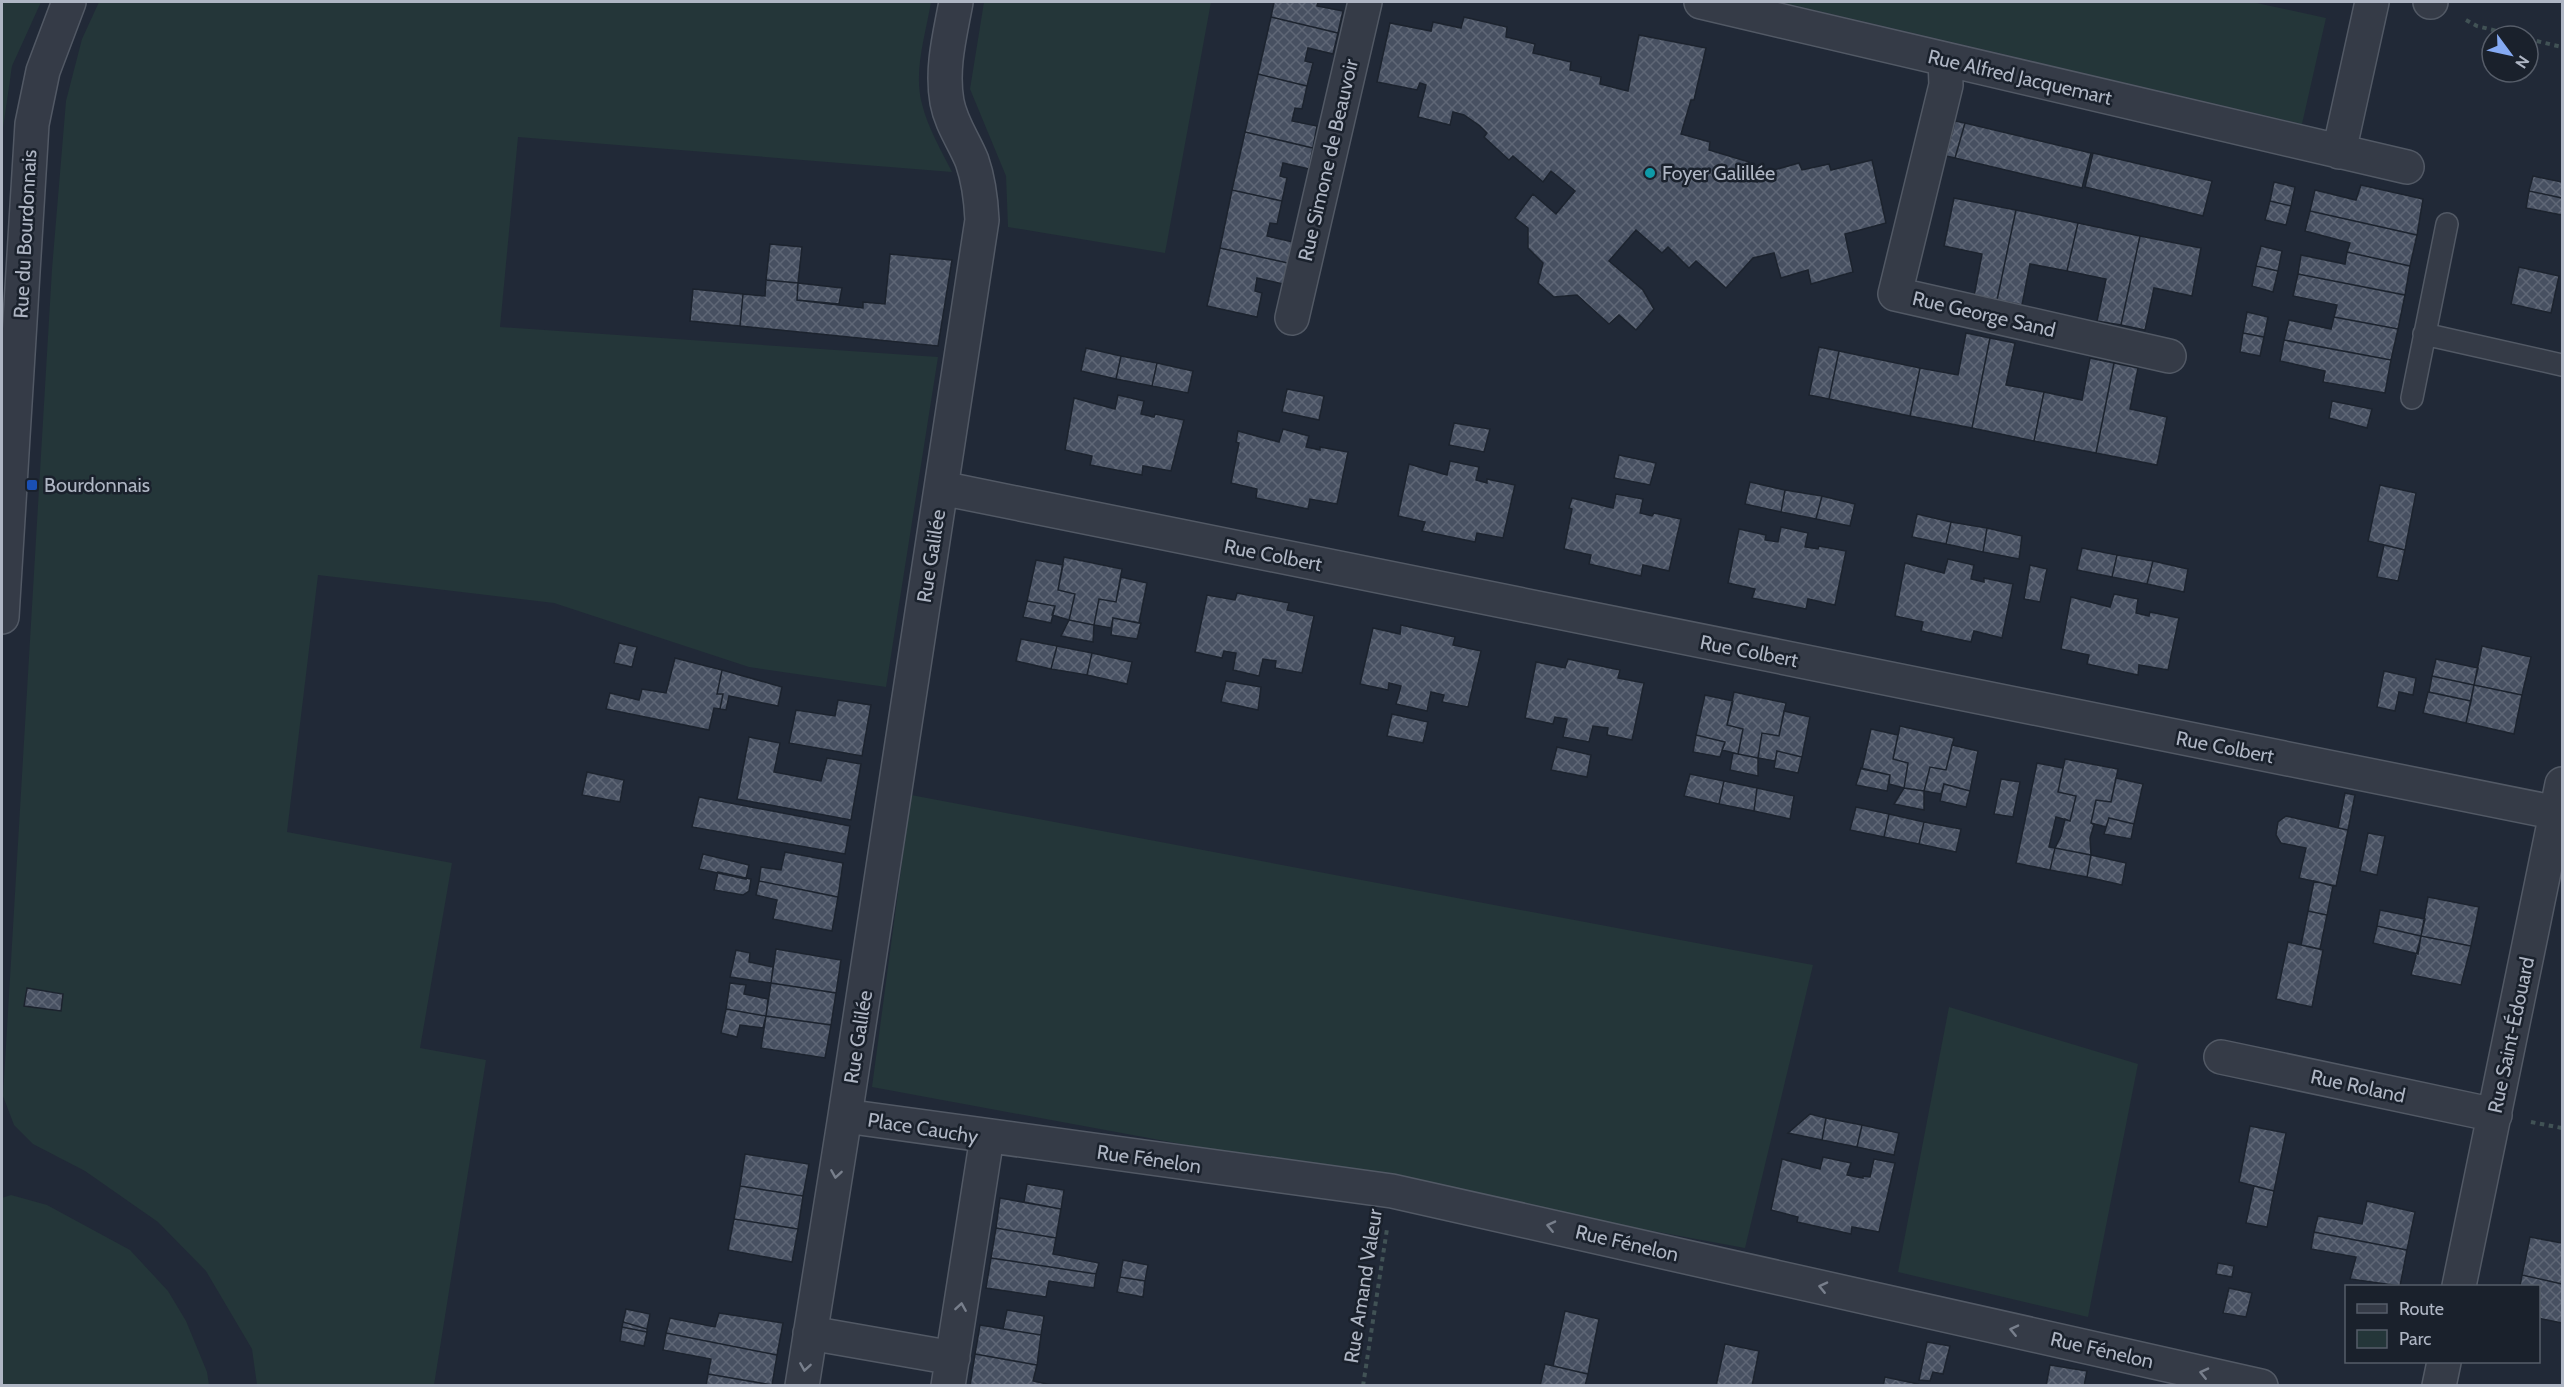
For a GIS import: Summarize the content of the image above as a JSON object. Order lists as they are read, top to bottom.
{
  "streets": {
    "street": [
      "Rue Alfred Jacquemart",
      "Rue Simone de Beauvoir",
      "Rue du Bourdonnais",
      "Rue George Sand",
      "Rue Colbert",
      "Rue Galilée",
      "Rue Saint-Édouard",
      "Rue Roland",
      "Place Cauchy",
      "Rue Fénelon"
    ],
    "path": ["Rue Amand Valeur"]
  },
  "crossings": [
    ["Rue Alfred Jacquemart", "Rue George Sand"],
    ["Rue Colbert", "Rue Galilée"],
    ["Rue Colbert", "Rue Saint-Édouard"],
    ["Rue Galilée", "Place Cauchy"],
    ["Rue Saint-Édouard", "Rue Roland"],
    ["Place Cauchy", "Rue Fénelon"],
    ["Rue Fénelon", "Rue Amand Valeur"]
  ],
  "one_way": ["Rue Fénelon"],
  "places": {
    "other": ["Foyer Galillée"],
    "transit": ["Bourdonnais"]
  },
  "legend": ["Route", "Parc"],
  "north": "bottom right"
}
